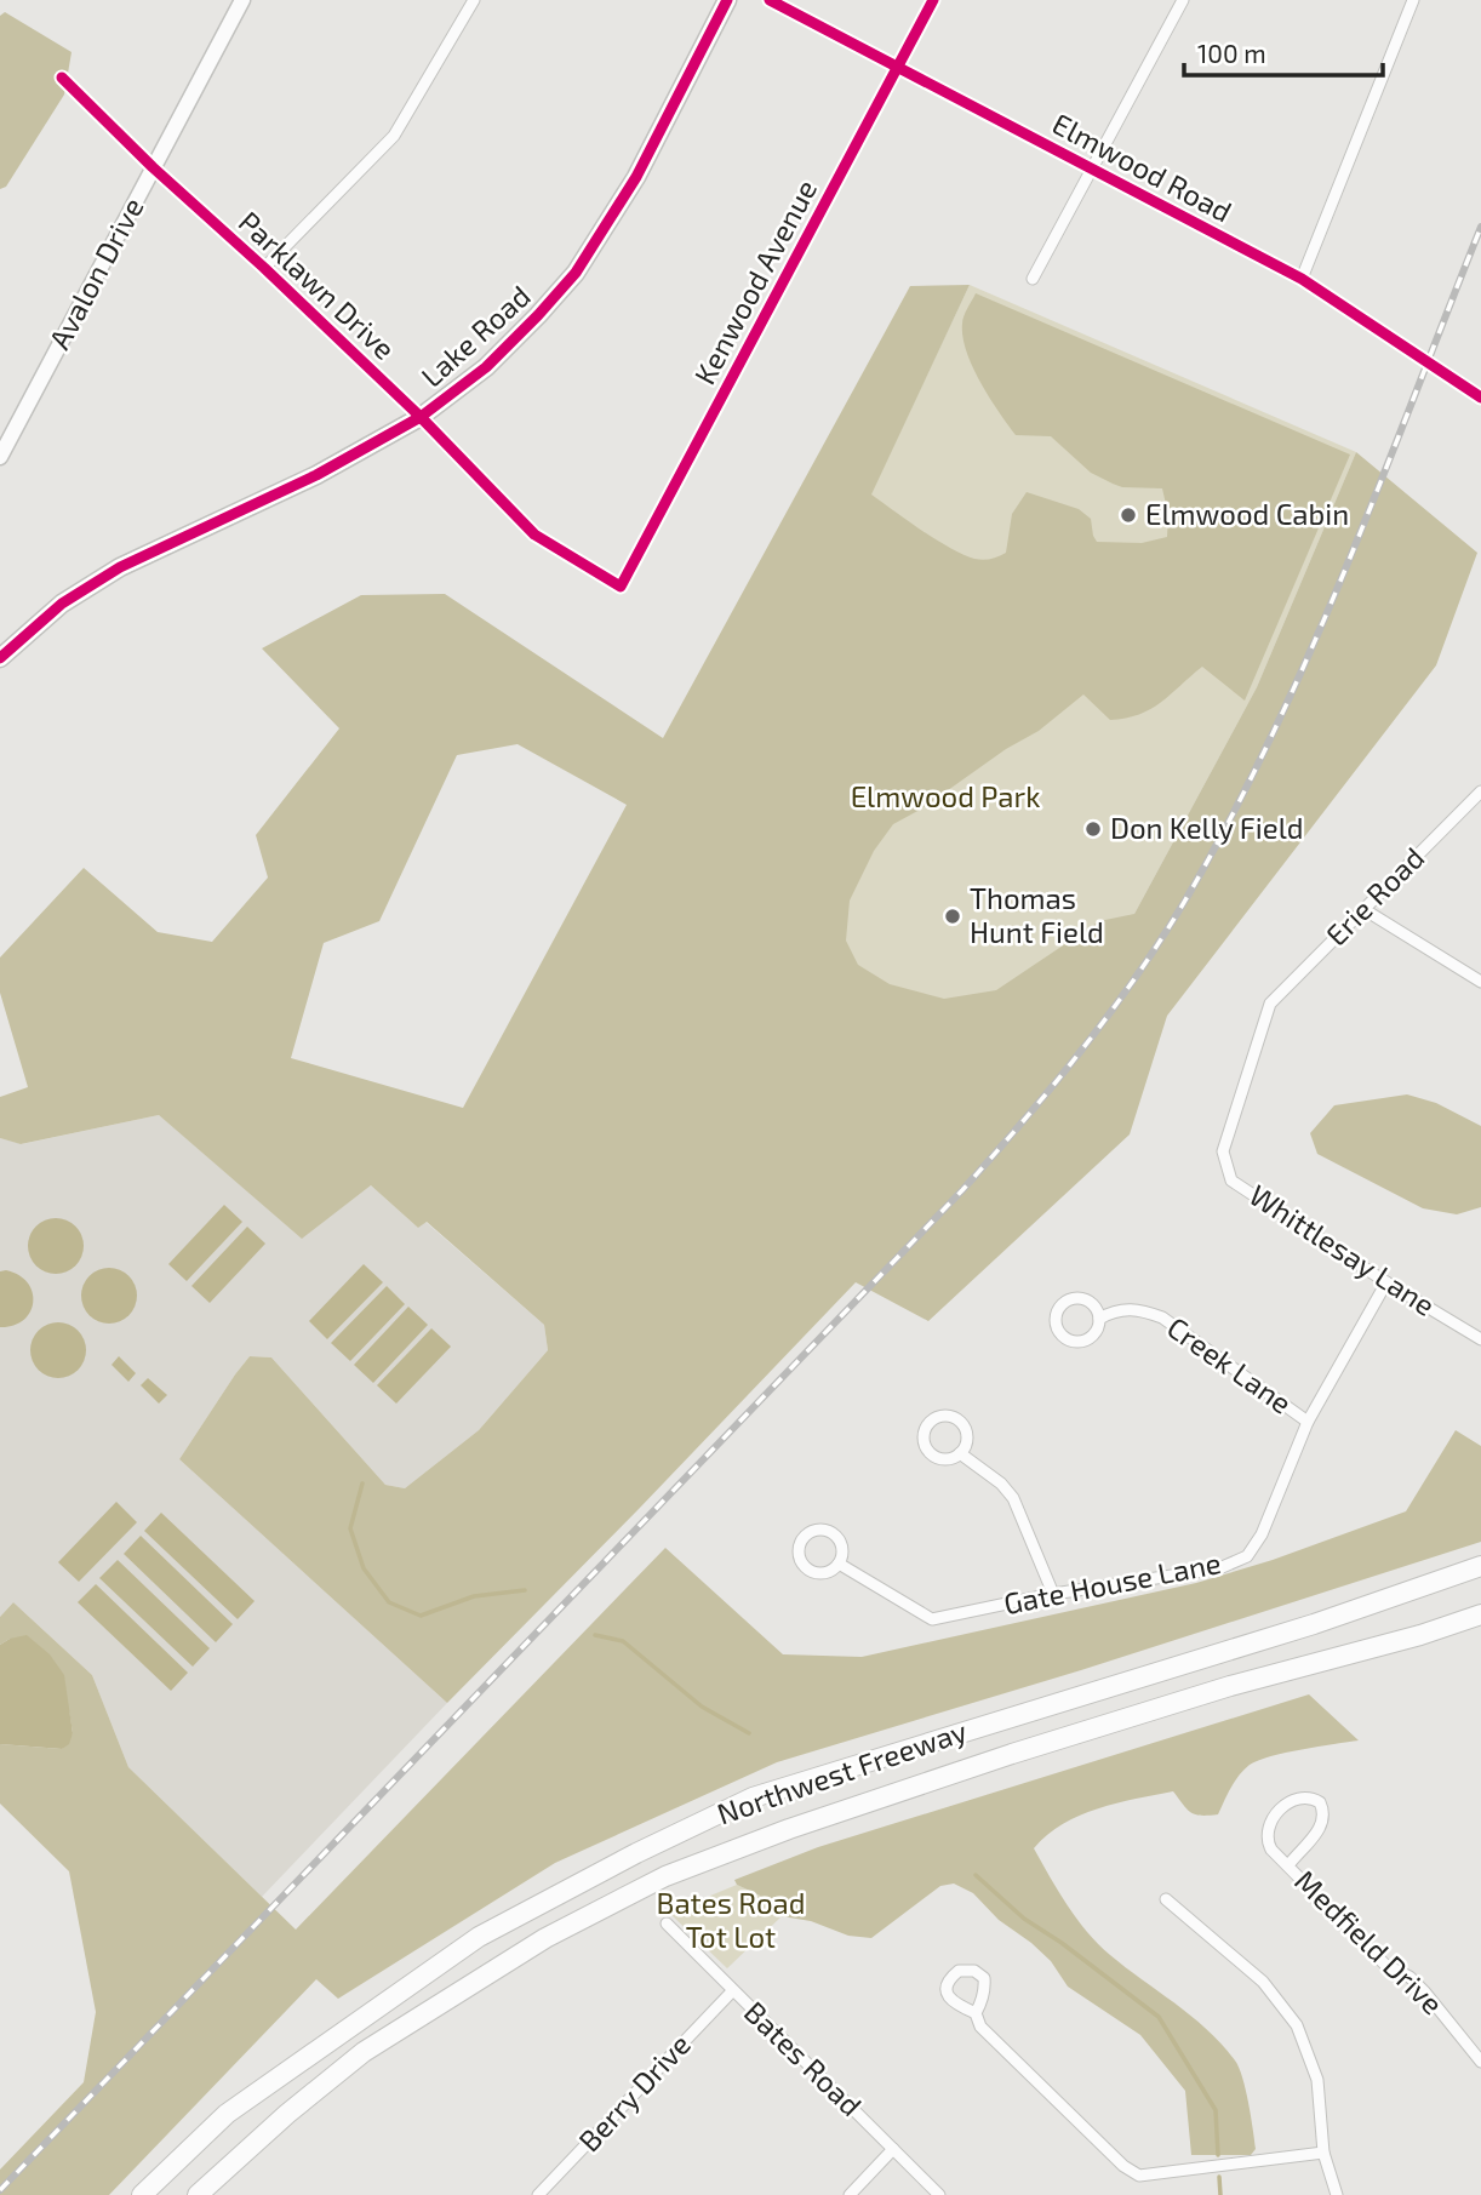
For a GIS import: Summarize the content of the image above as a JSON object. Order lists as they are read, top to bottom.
{
  "streets": {
    "highway": ["Northwest Freeway"],
    "main road": ["Lake Road"],
    "street": [
      "Elmwood Road",
      "Avalon Drive",
      "Kenwood Avenue",
      "Parklawn Drive",
      "Erie Road",
      "Whittlesay Lane",
      "Creek Lane",
      "Gate House Lane",
      "Medfield Drive",
      "Bates Road",
      "Berry Drive"
    ]
  },
  "crossings": [
    ["Elmwood Road", "Kenwood Avenue"],
    ["Avalon Drive", "Parklawn Drive"],
    ["Kenwood Avenue", "Parklawn Drive"],
    ["Parklawn Drive", "Lake Road"],
    ["Erie Road", "Whittlesay Lane"],
    ["Whittlesay Lane", "Gate House Lane"],
    ["Creek Lane", "Gate House Lane"],
    ["Bates Road", "Berry Drive"]
  ],
  "parks": ["Elmwood Park", "Bates Road Tot Lot"],
  "places": ["Elmwood Cabin", "Don Kelly Field", "Thomas Hunt Field"],
  "scale_bar": "100 m"
}
